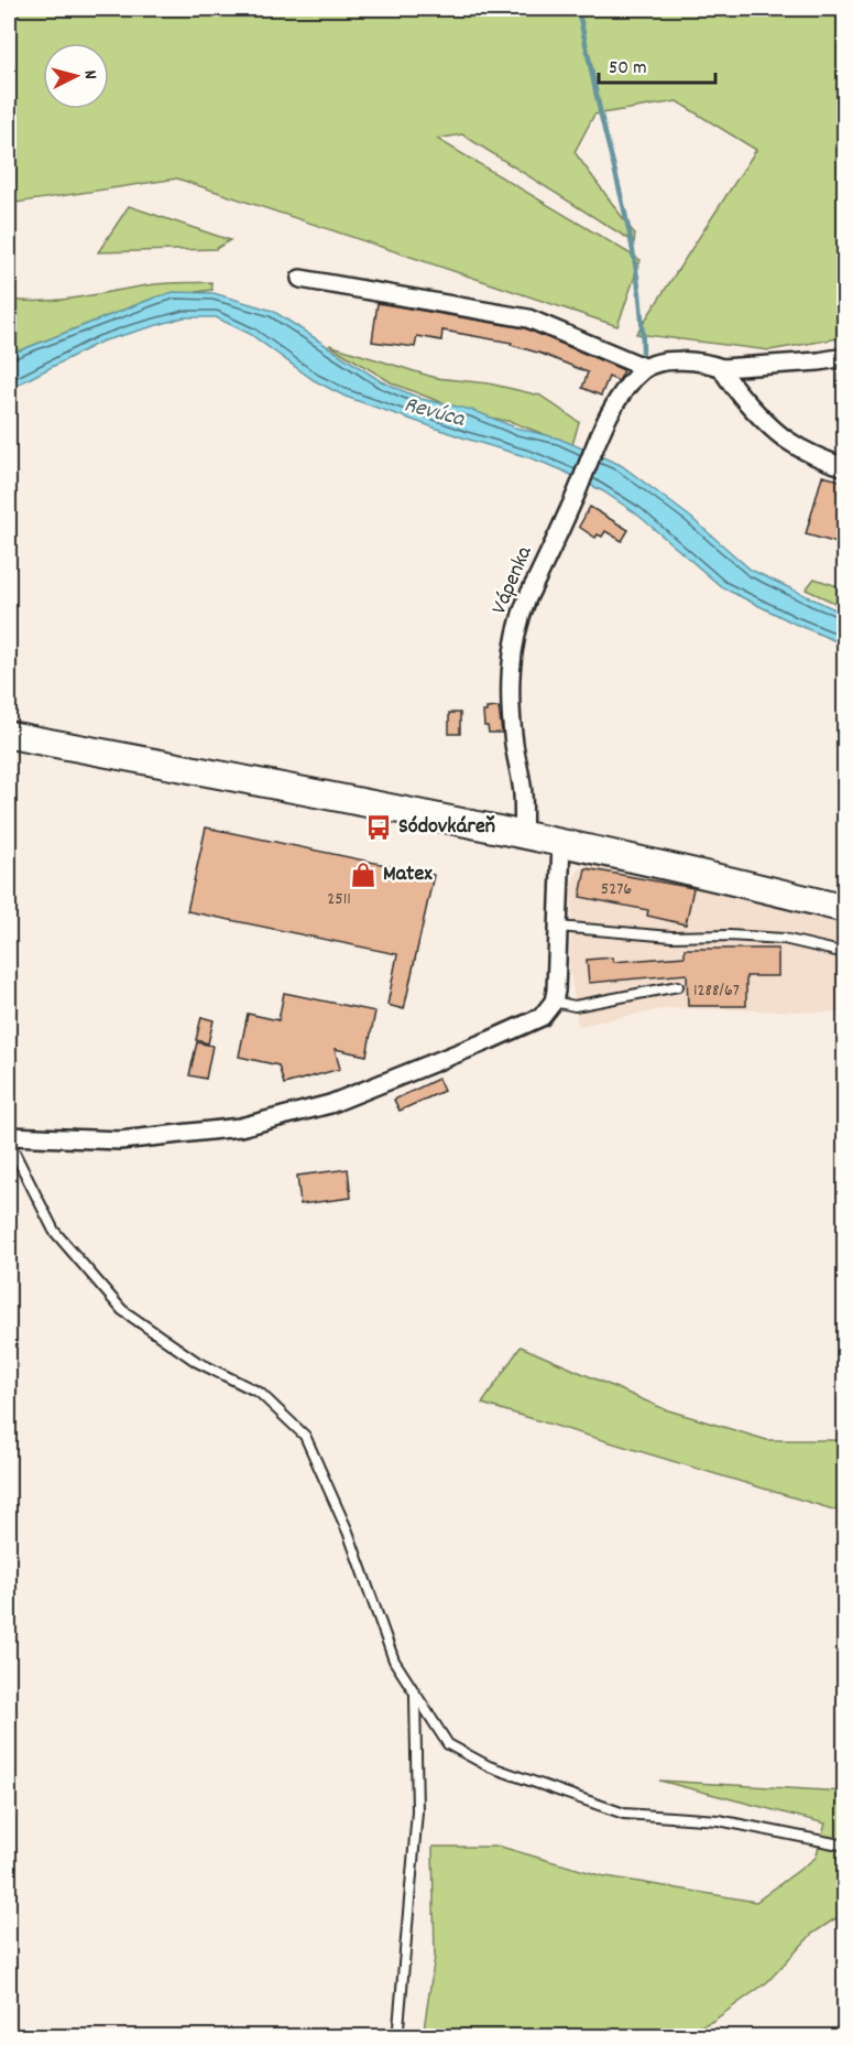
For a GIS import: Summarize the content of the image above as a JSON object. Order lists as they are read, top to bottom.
{
  "streets": {
    "street": ["Vápenka"]
  },
  "water": ["Revúca"],
  "places": {
    "bus stop": ["Sódovkáreň"],
    "shop": ["Matex"]
  },
  "house_numbers": ["5276", "2511", "1288/67"],
  "scale_bar": "50 m",
  "north": "right"
}
